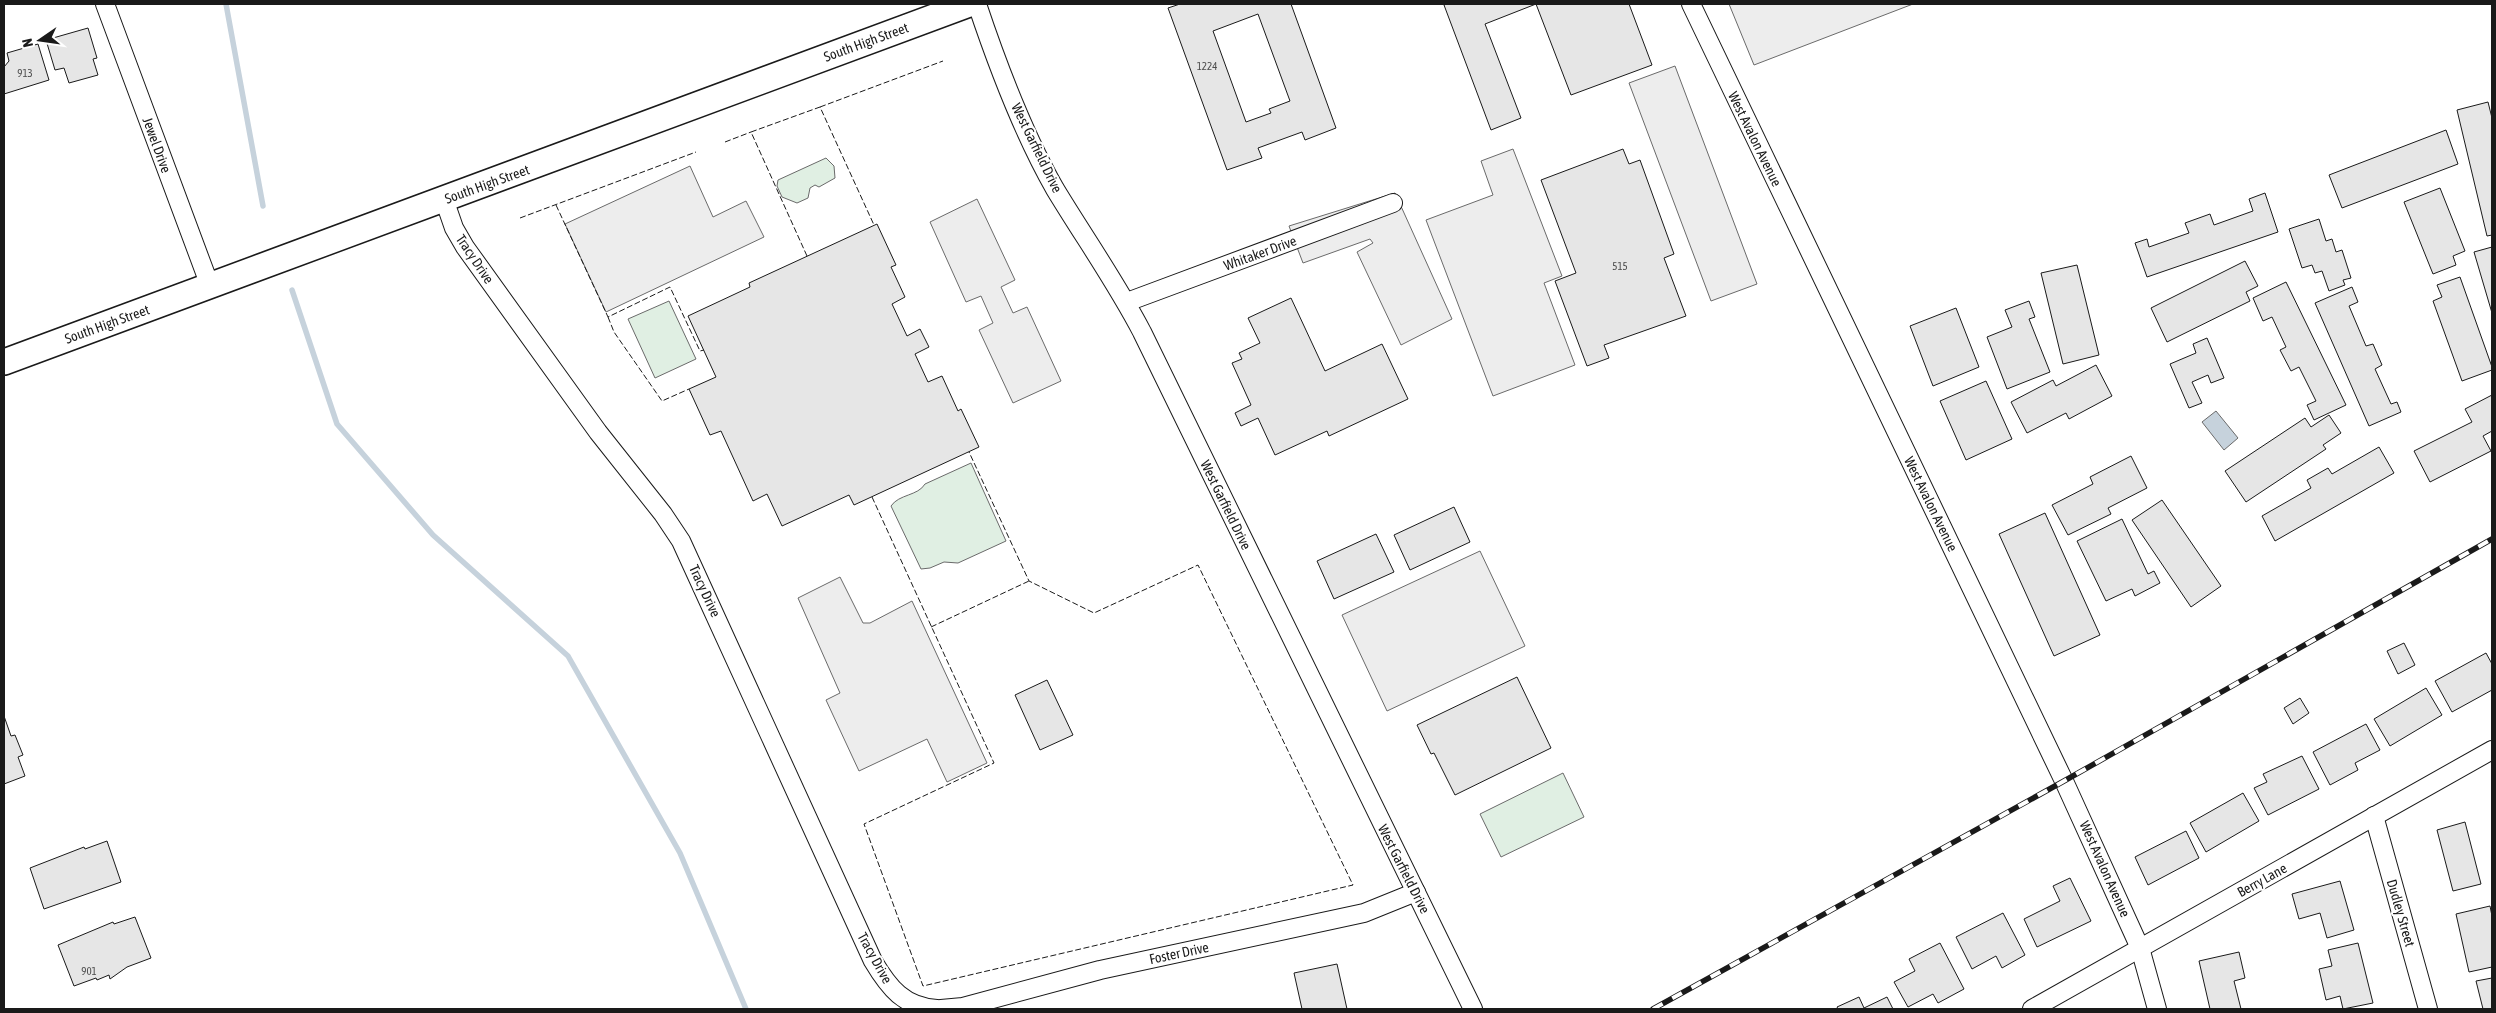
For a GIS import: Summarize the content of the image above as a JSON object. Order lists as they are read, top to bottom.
{
  "streets": {
    "main road": ["South High Street"],
    "street": [
      "West Avalon Avenue",
      "Jewel Drive",
      "West Garfield Drive",
      "Whitaker Drive",
      "Tracy Drive",
      "Berry Lane",
      "Dudley Street",
      "Foster Drive"
    ]
  },
  "crossings": [
    ["South High Street", "Jewel Drive"],
    ["South High Street", "Tracy Drive"],
    ["West Avalon Avenue", "Berry Lane"],
    ["West Garfield Drive", "Whitaker Drive"],
    ["West Garfield Drive", "Foster Drive"],
    ["Tracy Drive", "Foster Drive"],
    ["Berry Lane", "Dudley Street"]
  ],
  "house_numbers": [
    "1224",
    "913",
    "515",
    "901"
  ],
  "north": "left"
}
